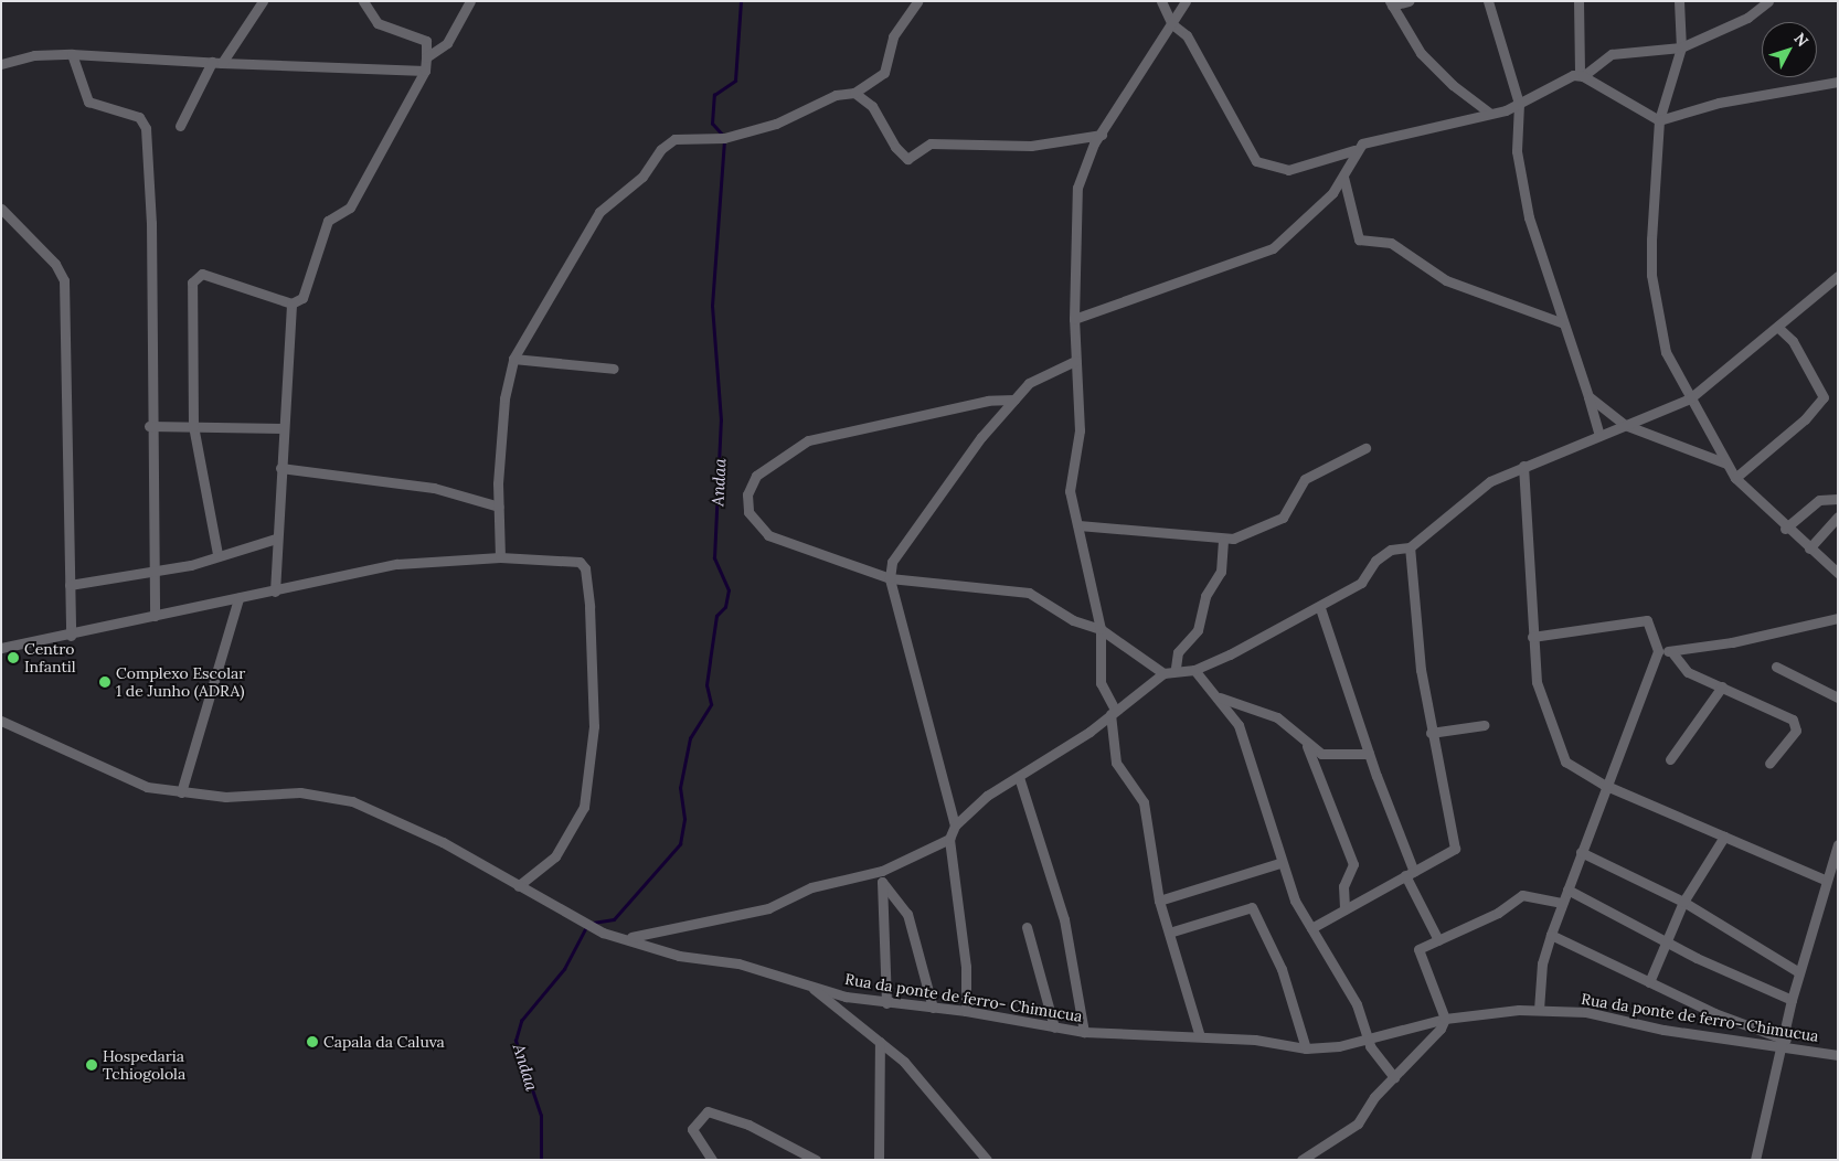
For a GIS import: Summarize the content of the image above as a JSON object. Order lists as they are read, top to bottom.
{
  "streets": {
    "street": ["Rua da ponte de ferro- Chimucua"]
  },
  "water": ["Andaa"],
  "places": [
    "Centro Infantil",
    "Complexo Escolar 1 de Junho (ADRA)",
    "Capala da Caluva",
    "Hospedaria Tchiogolola"
  ],
  "north": "top right"
}
